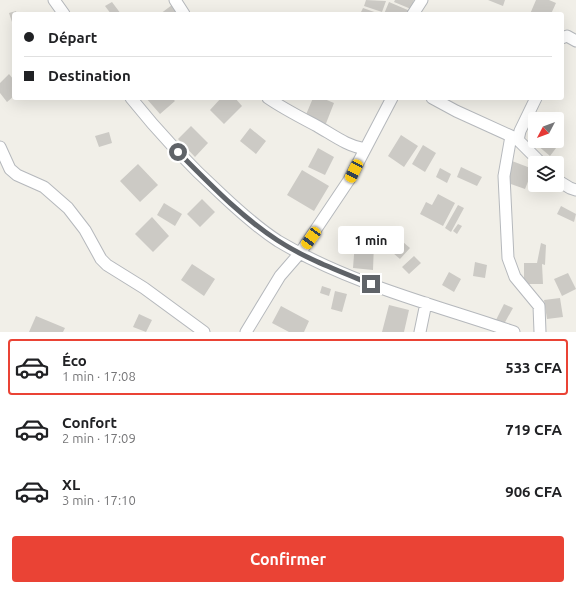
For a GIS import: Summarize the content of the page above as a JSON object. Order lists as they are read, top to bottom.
{
  "north": "bottom left",
  "page": {
    "banner": ["Départ", "Destination"],
    "bubble": "1 min",
    "list": [
      {
        "name": "Éco",
        "note": "1 min · 17:08",
        "value": "533 CFA"
      },
      {
        "name": "Confort",
        "note": "2 min · 17:09",
        "value": "719 CFA"
      },
      {
        "name": "XL",
        "note": "3 min · 17:10",
        "value": "906 CFA"
      }
    ],
    "buttons": "Confirmer"
  }
}
